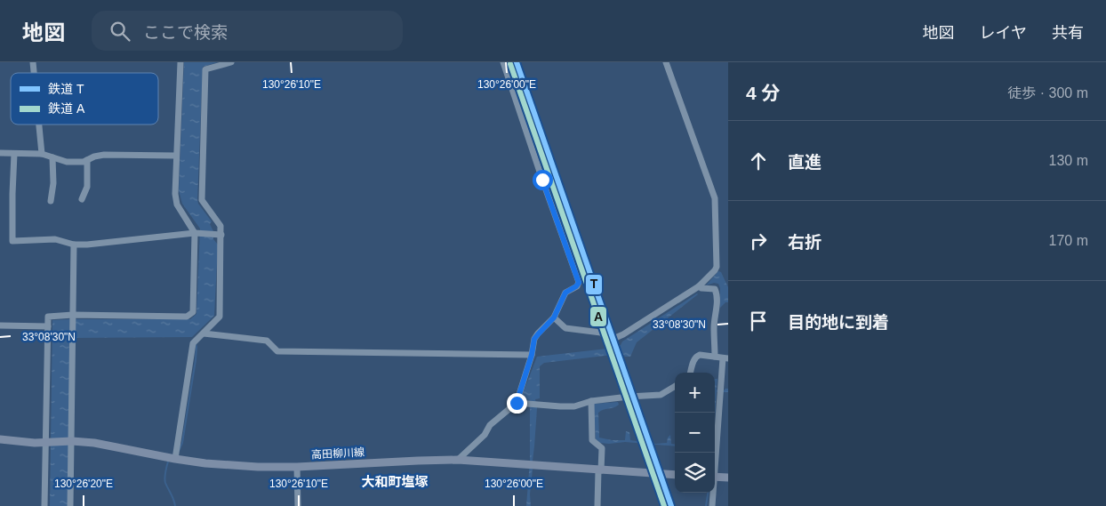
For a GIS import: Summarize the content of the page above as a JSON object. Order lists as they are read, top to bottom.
{
  "streets": {
    "main road": ["高田柳川線"]
  },
  "districts": ["大和町塩塚"],
  "lines": ["rail line T", "rail line A"],
  "legend": ["鉄道 T", "鉄道 A"],
  "page": {
    "header": "地図",
    "search": "ここで検索",
    "nav": ["地図", "レイヤ", "共有"],
    "heading": ["4 分", "徒歩 · 300 m"],
    "list": [
      ["直進", "130 m"],
      ["右折", "170 m"],
      "目的地に到着"
    ],
    "map_buttons": ["+", "−"]
  },
  "coordinates": [
    "130°26'10\"E",
    "130°26'00\"E",
    "33°08'30\"N",
    "130°26'20\"E"
  ]
}
